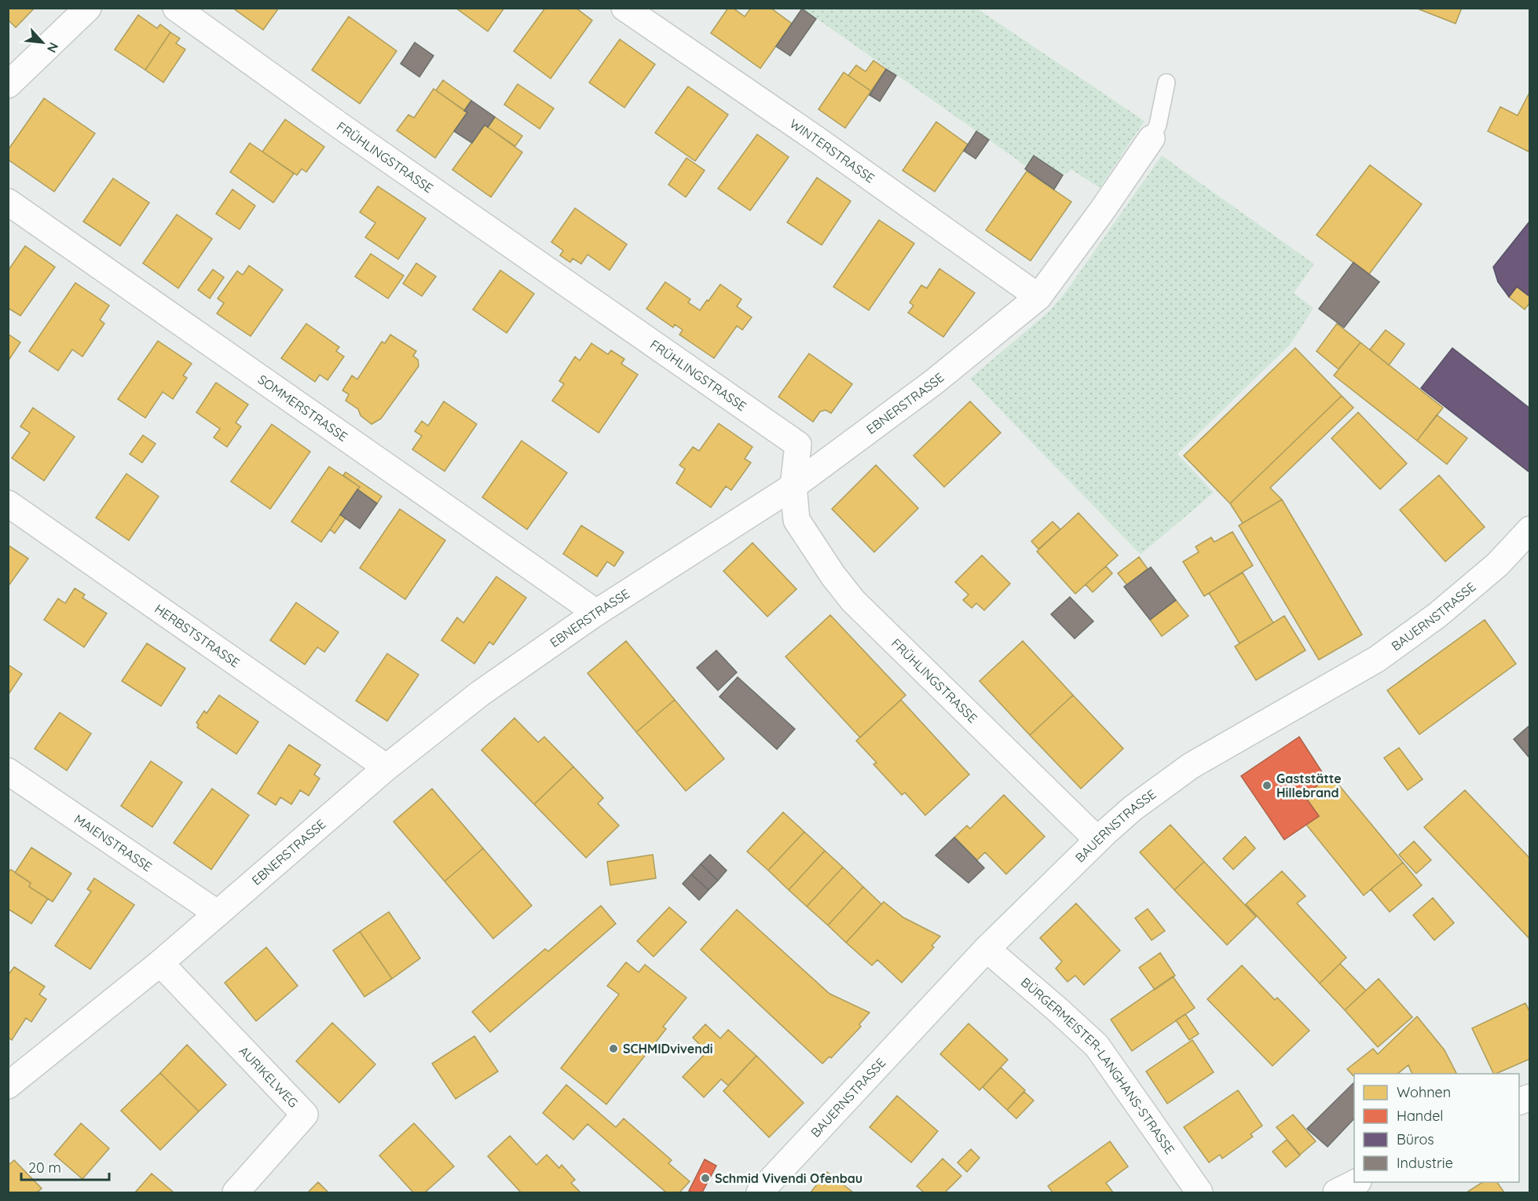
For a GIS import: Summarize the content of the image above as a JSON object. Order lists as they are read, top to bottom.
{
  "streets": {
    "street": [
      "WINTERSTRASSE",
      "FRÜHLINGSTRASSE",
      "EBNERSTRASSE",
      "SOMMERSTRASSE",
      "BAUERNSTRASSE",
      "HERBSTSTRASSE",
      "MAIENSTRASSE",
      "BÜRGERMEISTER-LANGHANS-STRASSE",
      "AURIKELWEG"
    ]
  },
  "crossings": [
    ["WINTERSTRASSE", "EBNERSTRASSE"],
    ["FRÜHLINGSTRASSE", "EBNERSTRASSE"],
    ["FRÜHLINGSTRASSE", "BAUERNSTRASSE"],
    ["EBNERSTRASSE", "SOMMERSTRASSE"],
    ["EBNERSTRASSE", "HERBSTSTRASSE"],
    ["EBNERSTRASSE", "MAIENSTRASSE"],
    ["EBNERSTRASSE", "AURIKELWEG"],
    ["BAUERNSTRASSE", "BÜRGERMEISTER-LANGHANS-STRASSE"]
  ],
  "places": ["Gaststätte Hillebrand", "SCHMIDvivendi", "Schmid Vivendi Ofenbau"],
  "legend": [
    "Wohnen",
    "Handel",
    "Büros",
    "Industrie"
  ],
  "scale_bar": "20 m",
  "north": "bottom right"
}
